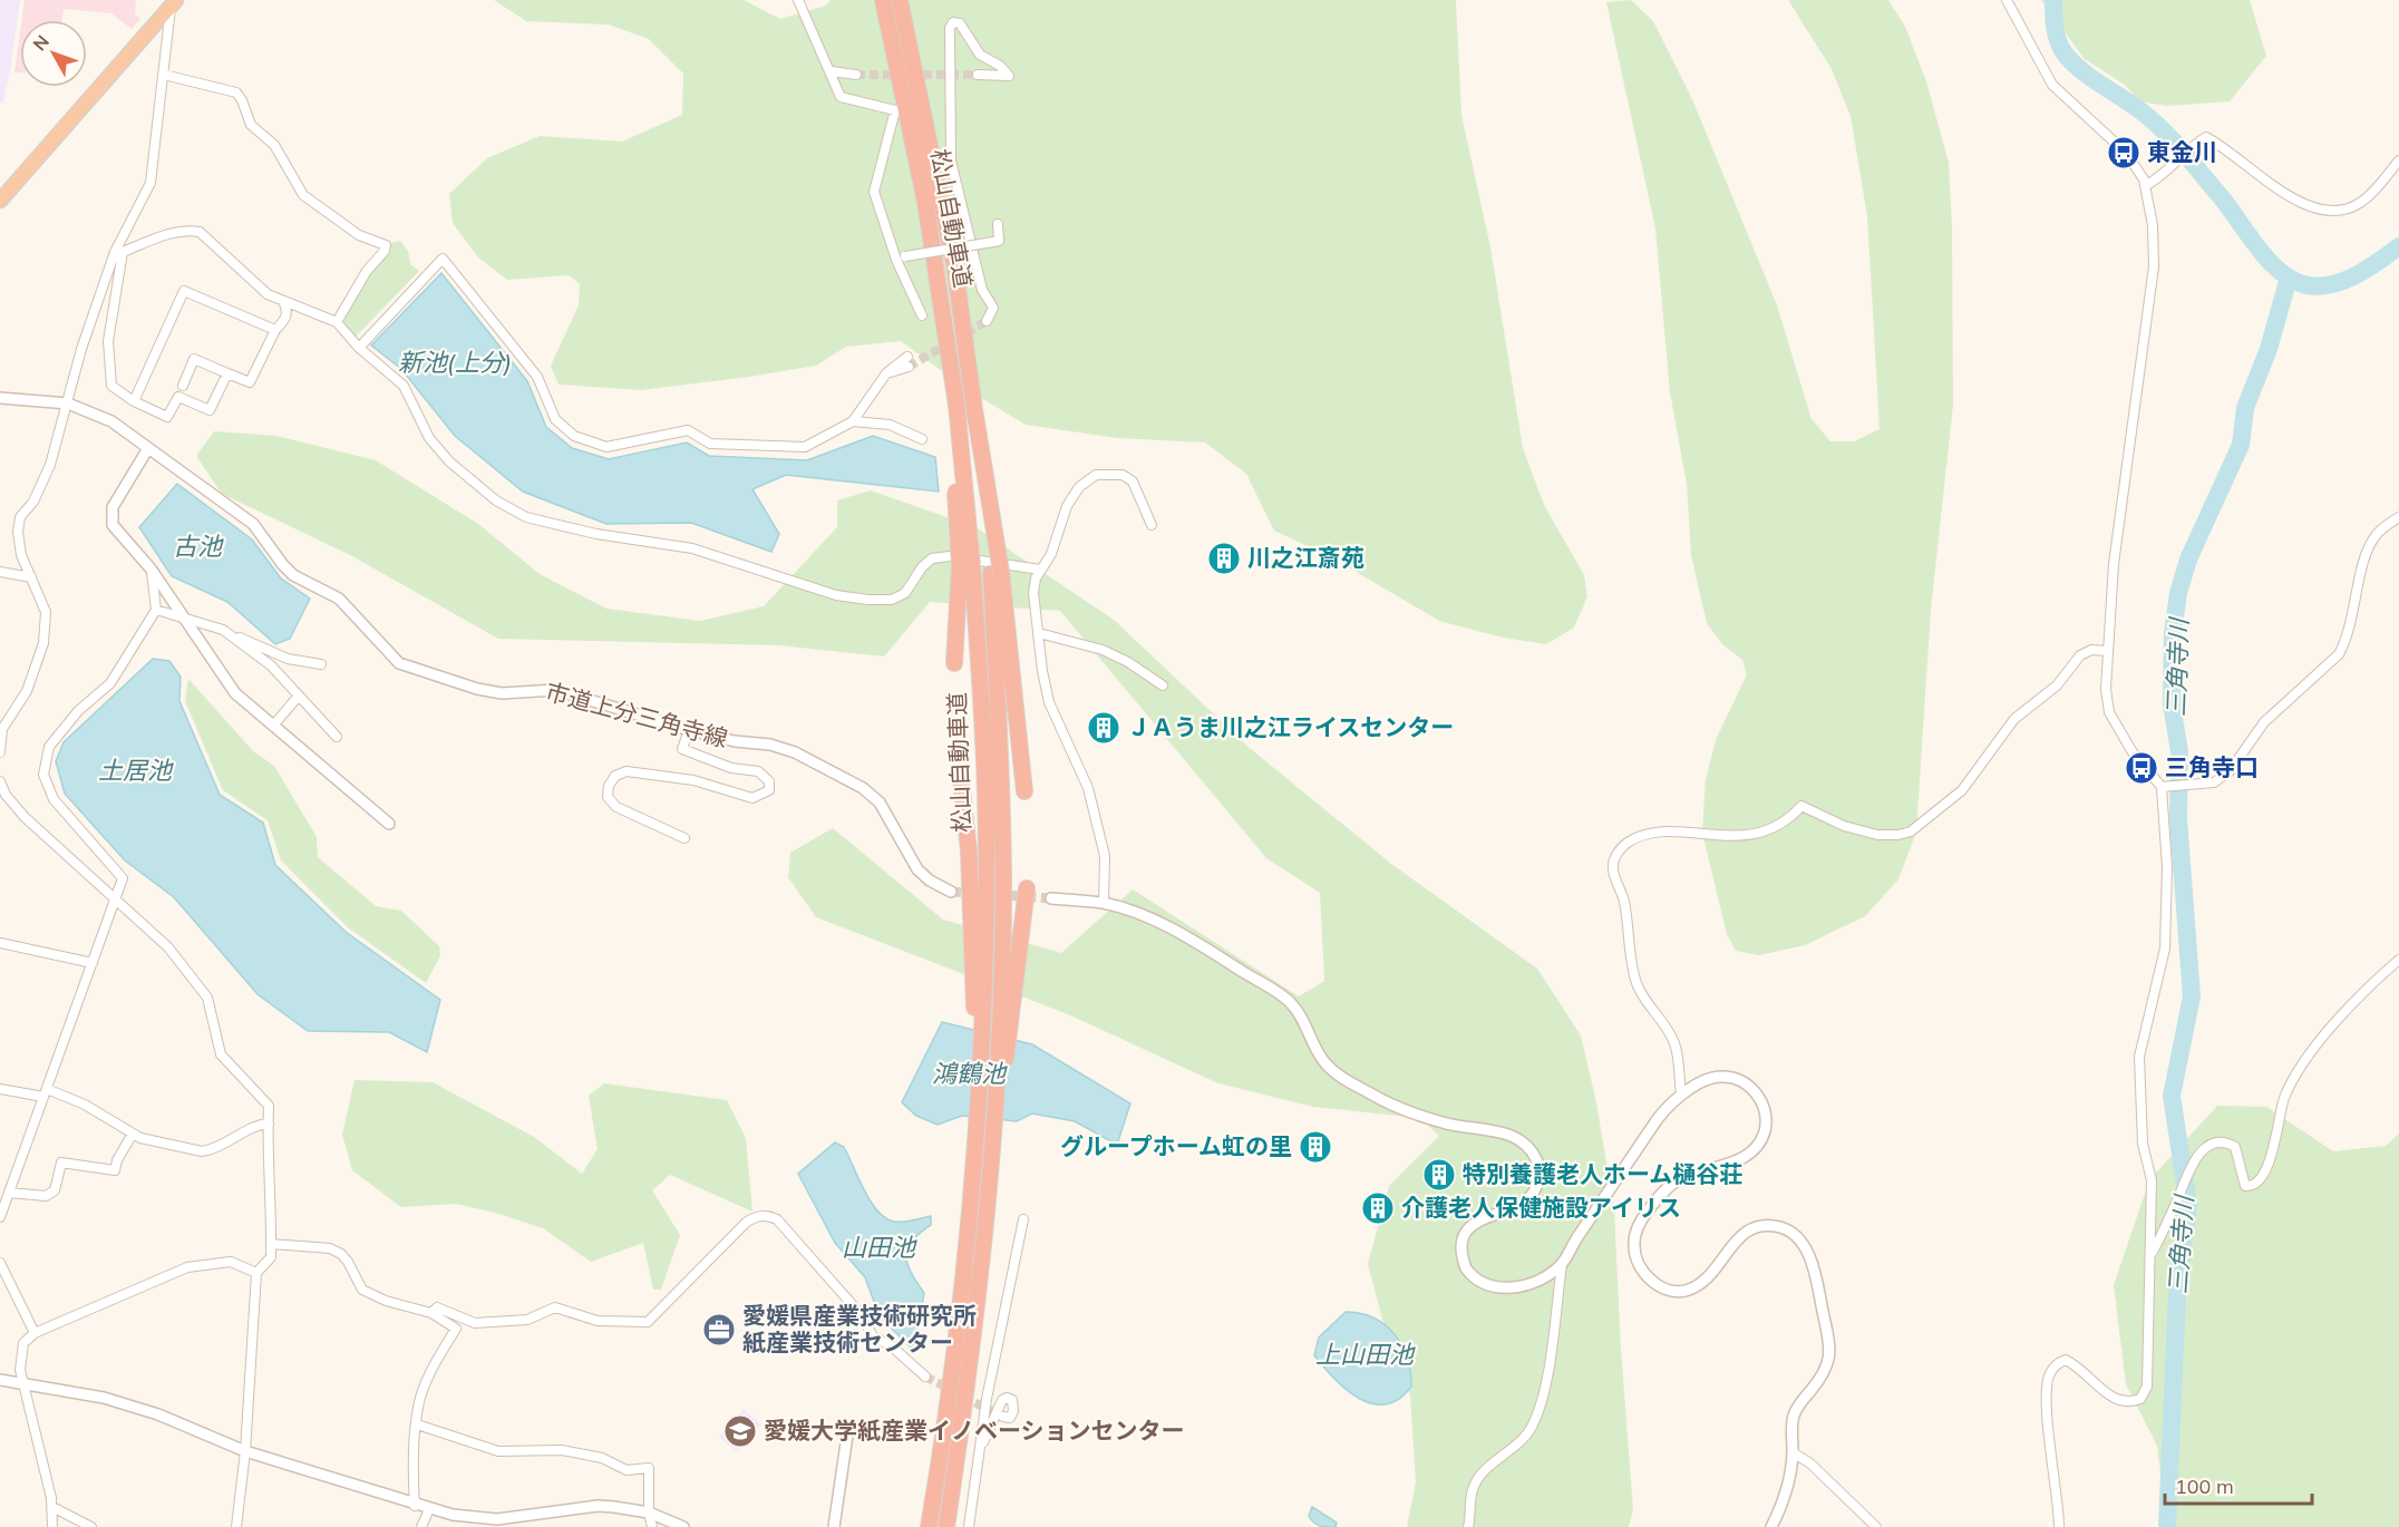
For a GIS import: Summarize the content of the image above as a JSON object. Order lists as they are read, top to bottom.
{
  "streets": {
    "highway": ["松山自動車道"],
    "street": ["市道上分三角寺線"]
  },
  "water": [
    "新池(上分)",
    "古池",
    "三角寺川",
    "土居池",
    "鴻鶴池",
    "山田池",
    "上山田池"
  ],
  "places": {
    "bus stop": ["東金川", "三角寺口"],
    "building": [
      "川之江斎苑",
      "ＪＡうま川之江ライスセンター",
      "グループホーム虹の里",
      "特別養護老人ホーム樋谷荘",
      "介護老人保健施設アイリス"
    ],
    "office": ["愛媛県産業技術研究所 紙産業技術センター"],
    "school or university": ["愛媛大学紙産業イノベーションセンター"]
  },
  "scale_bar": "100 m",
  "north": "top left"
}
